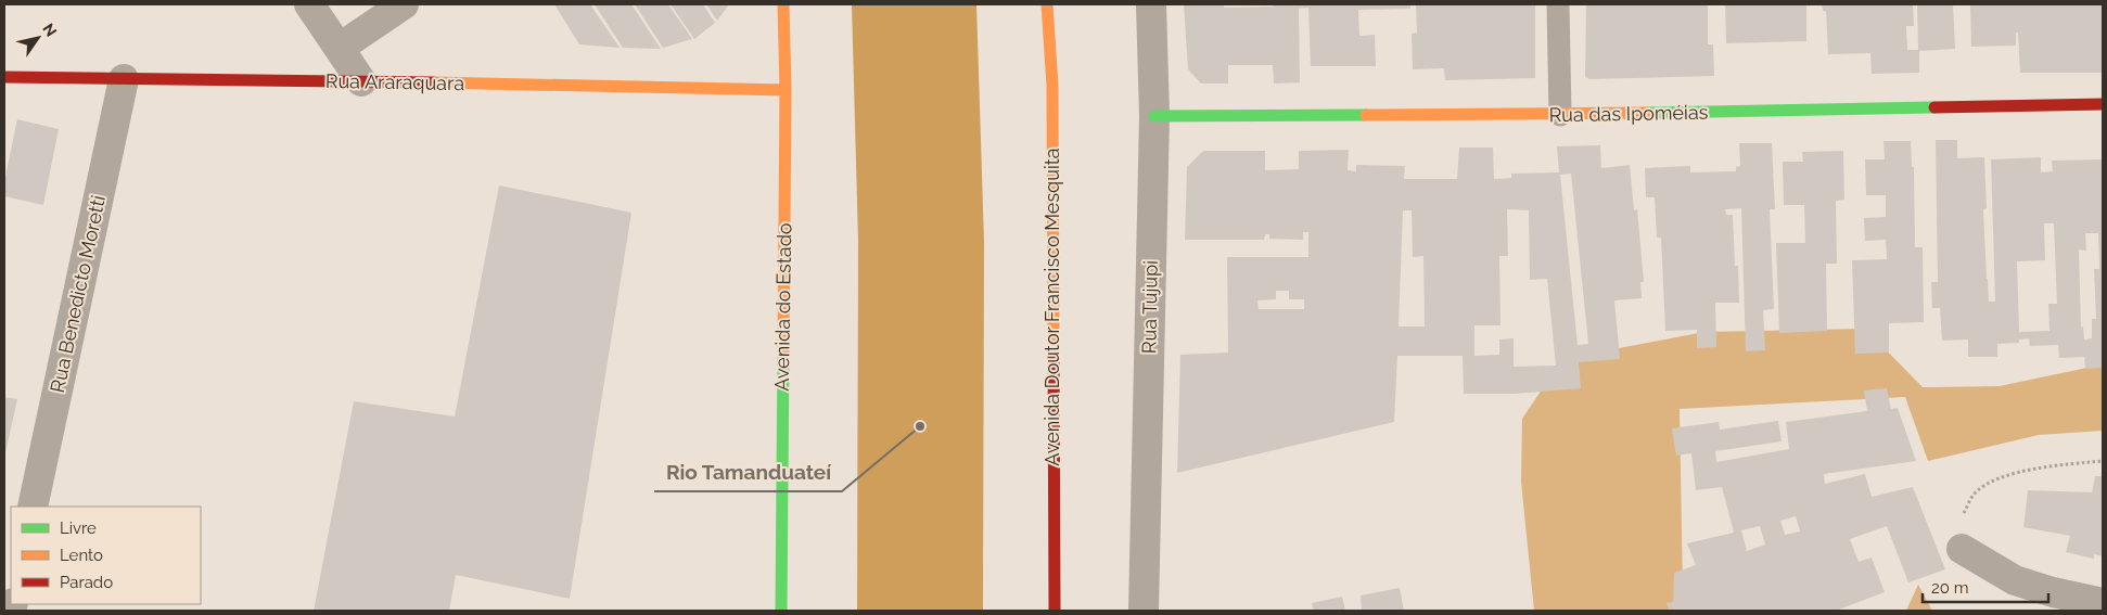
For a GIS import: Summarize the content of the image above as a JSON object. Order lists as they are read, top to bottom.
{
  "streets": {
    "main road": [
      "Rua Araraquara",
      "Rua das Ipoméias",
      "Avenida do Estado",
      "Avenida Doutor Francisco Mesquita"
    ],
    "street": ["Rua Benedicto Moretti", "Rua Tujupi"]
  },
  "crossings": [
    ["Rua Araraquara", "Rua Benedicto Moretti"],
    ["Rua Araraquara", "Avenida do Estado"],
    ["Rua das Ipoméias", "Rua Tujupi"]
  ],
  "places": ["Rio Tamanduateí"],
  "legend": ["Livre", "Lento", "Parado"],
  "scale_bar": "20 m",
  "north": "top right"
}
